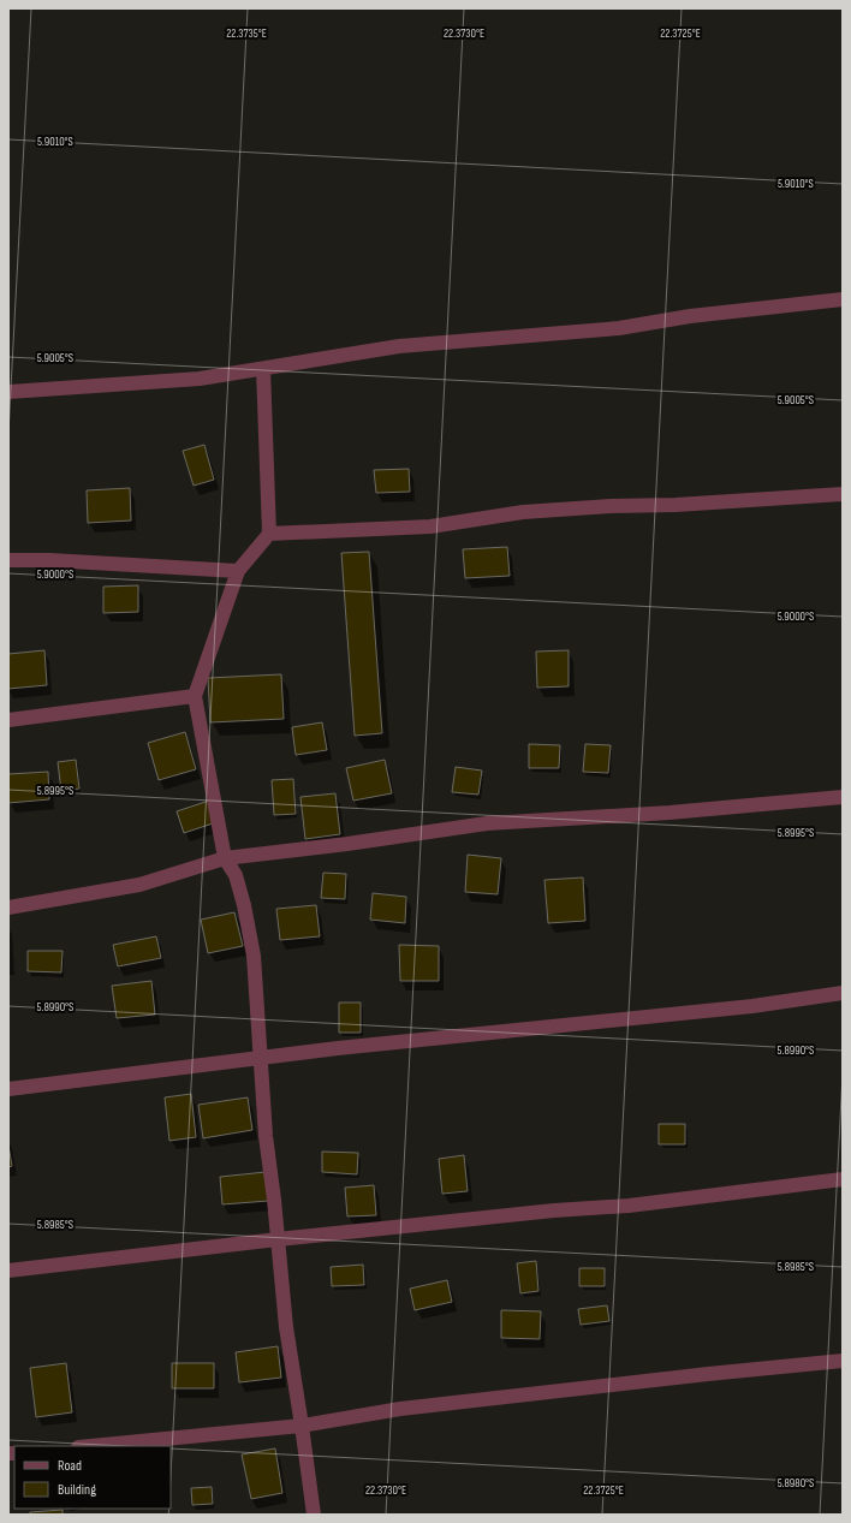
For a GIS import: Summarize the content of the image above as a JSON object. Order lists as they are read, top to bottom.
{
  "legend": ["Road", "Building"],
  "coordinates": [
    "22.3735°E",
    "22.3730°E",
    "22.3725°E",
    "5.9010°S",
    "5.9005°S",
    "5.9000°S",
    "5.8995°S",
    "5.8990°S",
    "5.8985°S",
    "5.8980°S"
  ]
}
